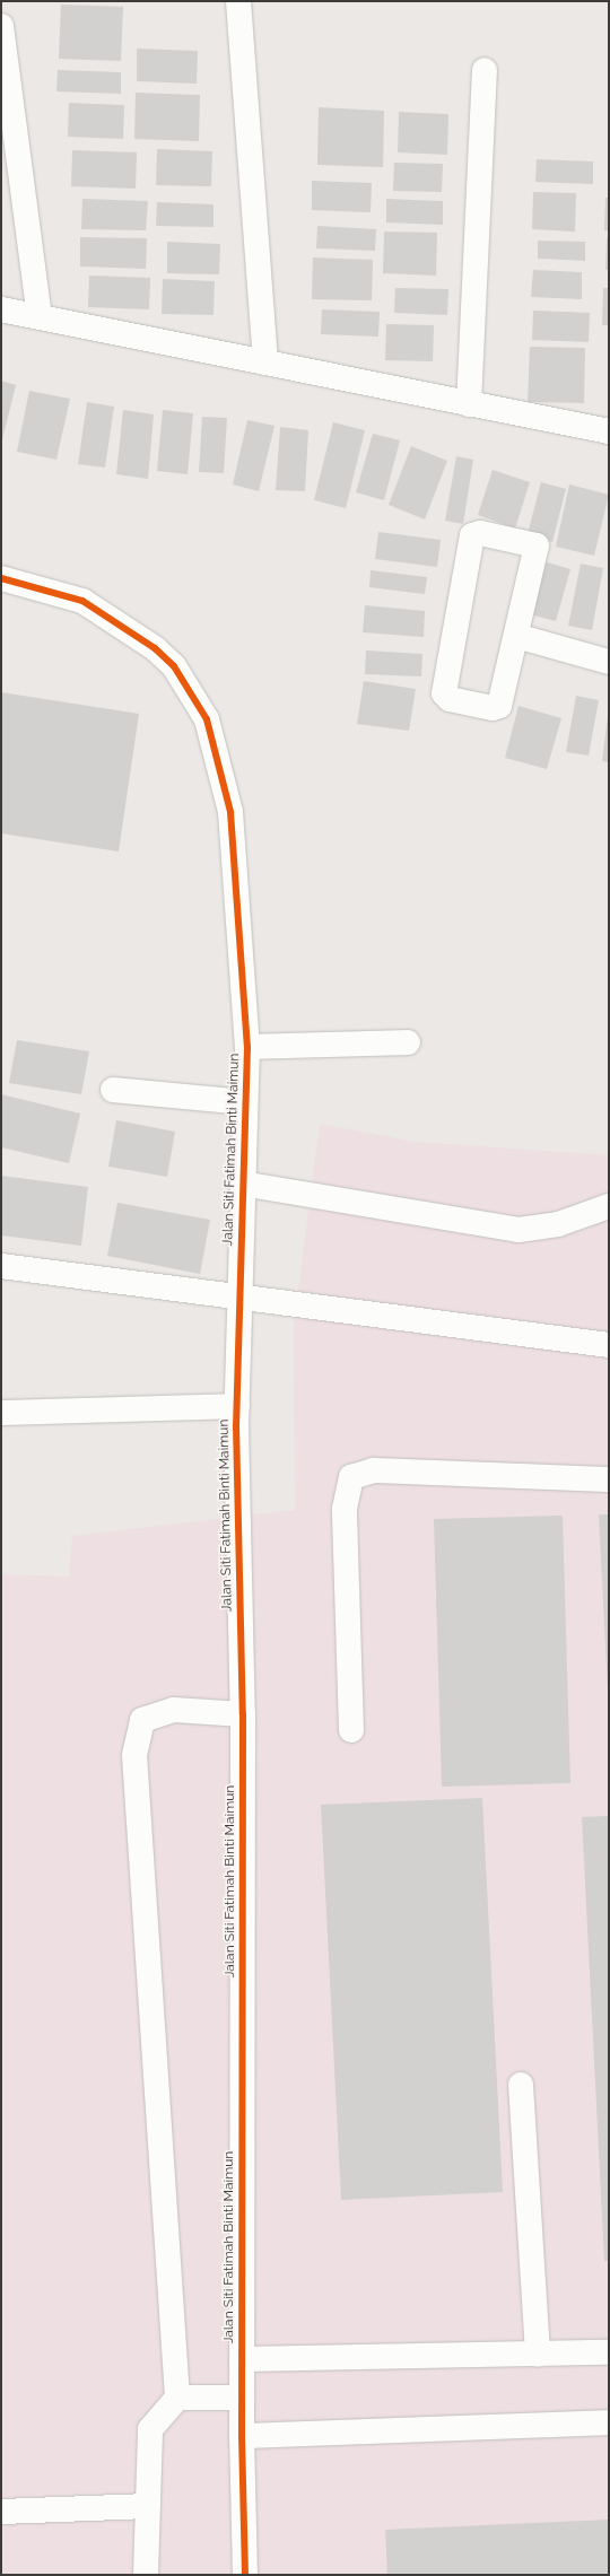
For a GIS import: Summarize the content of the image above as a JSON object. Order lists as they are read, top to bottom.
{
  "streets": {
    "street": ["Jalan Siti Fatimah Binti Maimun"]
  }
}
